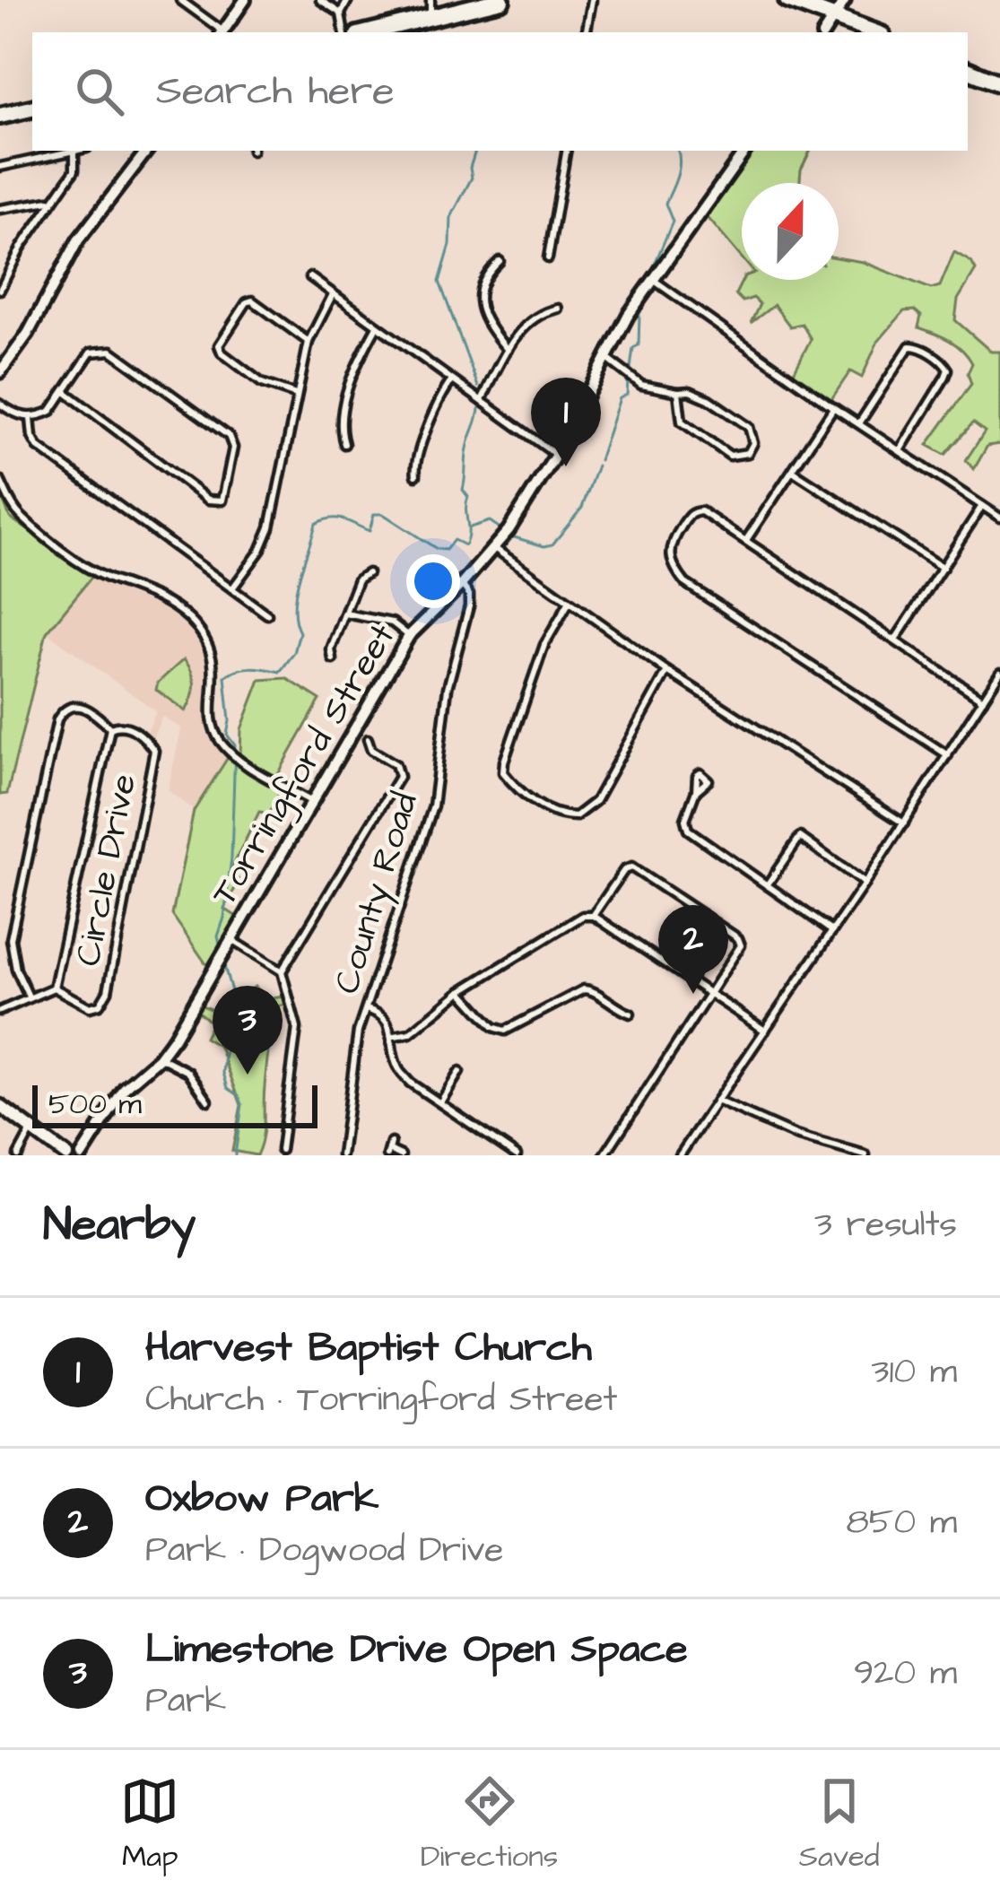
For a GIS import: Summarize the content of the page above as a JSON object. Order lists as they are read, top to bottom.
{
  "streets": {
    "main road": ["Torringford Street"],
    "street": ["Circle Drive", "County Road"]
  },
  "crossings": [
    ["Torringford Street", "County Road"]
  ],
  "scale_bar": "500 m",
  "north": "top",
  "page": {
    "search": "Search here",
    "pins": ["1", "2", "3"],
    "scale": "500 m",
    "heading": ["Nearby", "3 results"],
    "list": [
      {
        "mark": "1",
        "name": "Harvest Baptist Church",
        "note": "Church · Torringford Street",
        "value": "310 m"
      },
      {
        "mark": "2",
        "name": "Oxbow Park",
        "note": "Park · Dogwood Drive",
        "value": "850 m"
      },
      {
        "mark": "3",
        "name": "Limestone Drive Open Space",
        "note": "Park",
        "value": "920 m"
      }
    ],
    "nav": ["Map", "Directions", "Saved"]
  }
}
